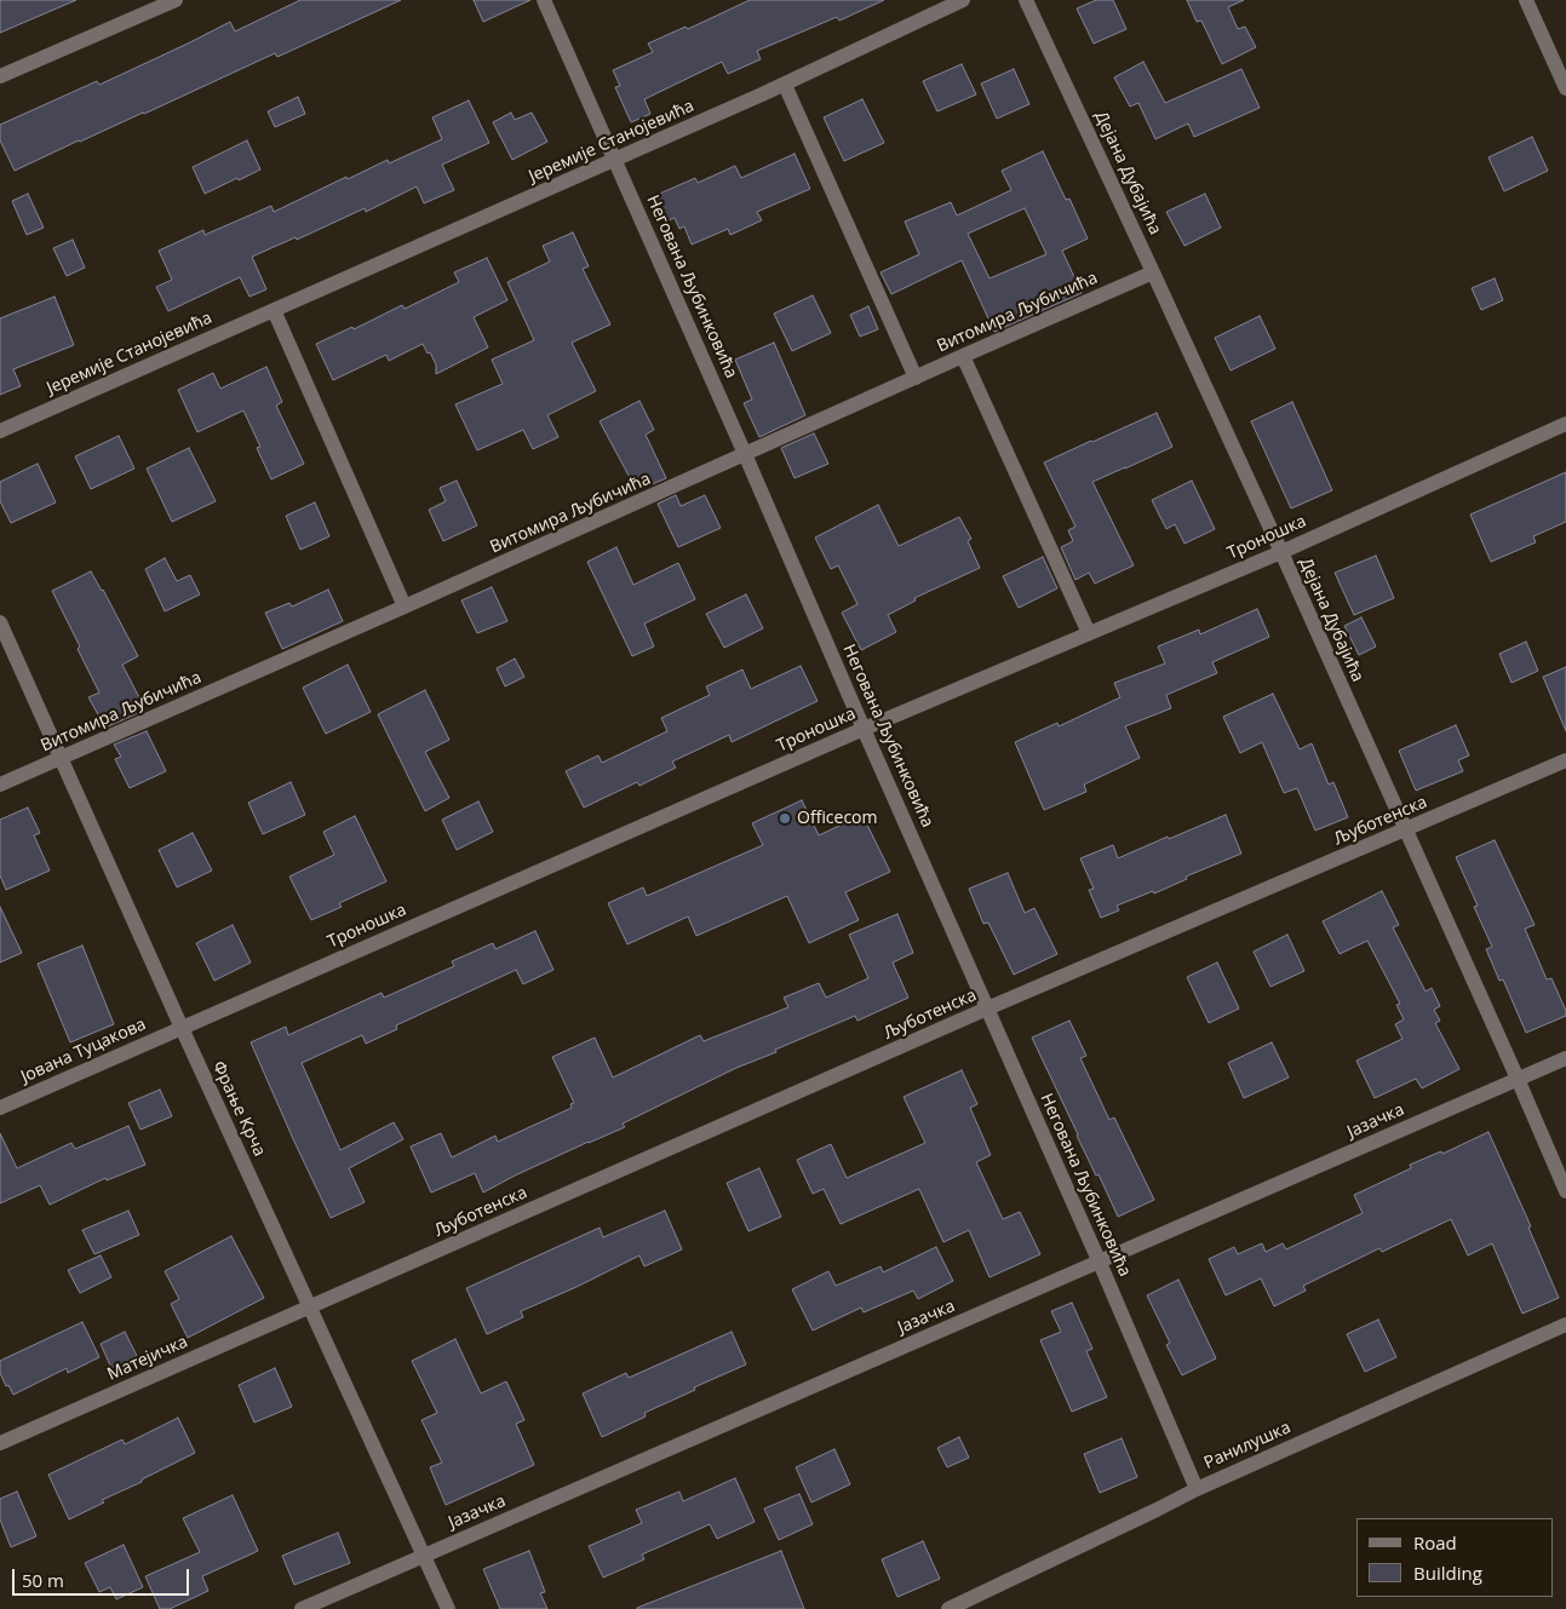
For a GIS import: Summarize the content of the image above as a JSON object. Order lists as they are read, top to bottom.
{
  "streets": {
    "street": [
      "Јеремије Станојевића",
      "Дејана Дубајића",
      "Негована Љубинковића",
      "Витомира Љубичића",
      "Троношка",
      "Љуботенска",
      "Јована Туцакова",
      "Фрање Крча",
      "Јазачка",
      "Матејичка",
      "Ранилушка"
    ]
  },
  "crossings": [
    ["Јеремије Станојевића", "Негована Љубинковића"],
    ["Дејана Дубајића", "Витомира Љубичића"],
    ["Дејана Дубајића", "Троношка"],
    ["Дејана Дубајића", "Љуботенска"],
    ["Дејана Дубајића", "Јазачка"],
    ["Негована Љубинковића", "Витомира Љубичића"],
    ["Негована Љубинковића", "Троношка"],
    ["Негована Љубинковића", "Љуботенска"],
    ["Негована Љубинковића", "Јазачка"],
    ["Негована Љубинковића", "Ранилушка"],
    ["Витомира Љубичића", "Фрање Крча"],
    ["Троношка", "Јована Туцакова"],
    ["Троношка", "Фрање Крча"],
    ["Љуботенска", "Фрање Крча"],
    ["Љуботенска", "Матејичка"],
    ["Јована Туцакова", "Фрање Крча"],
    ["Фрање Крча", "Јазачка"],
    ["Фрање Крча", "Матејичка"]
  ],
  "places": ["Officecom"],
  "legend": ["Road", "Building"],
  "scale_bar": "50 m"
}
